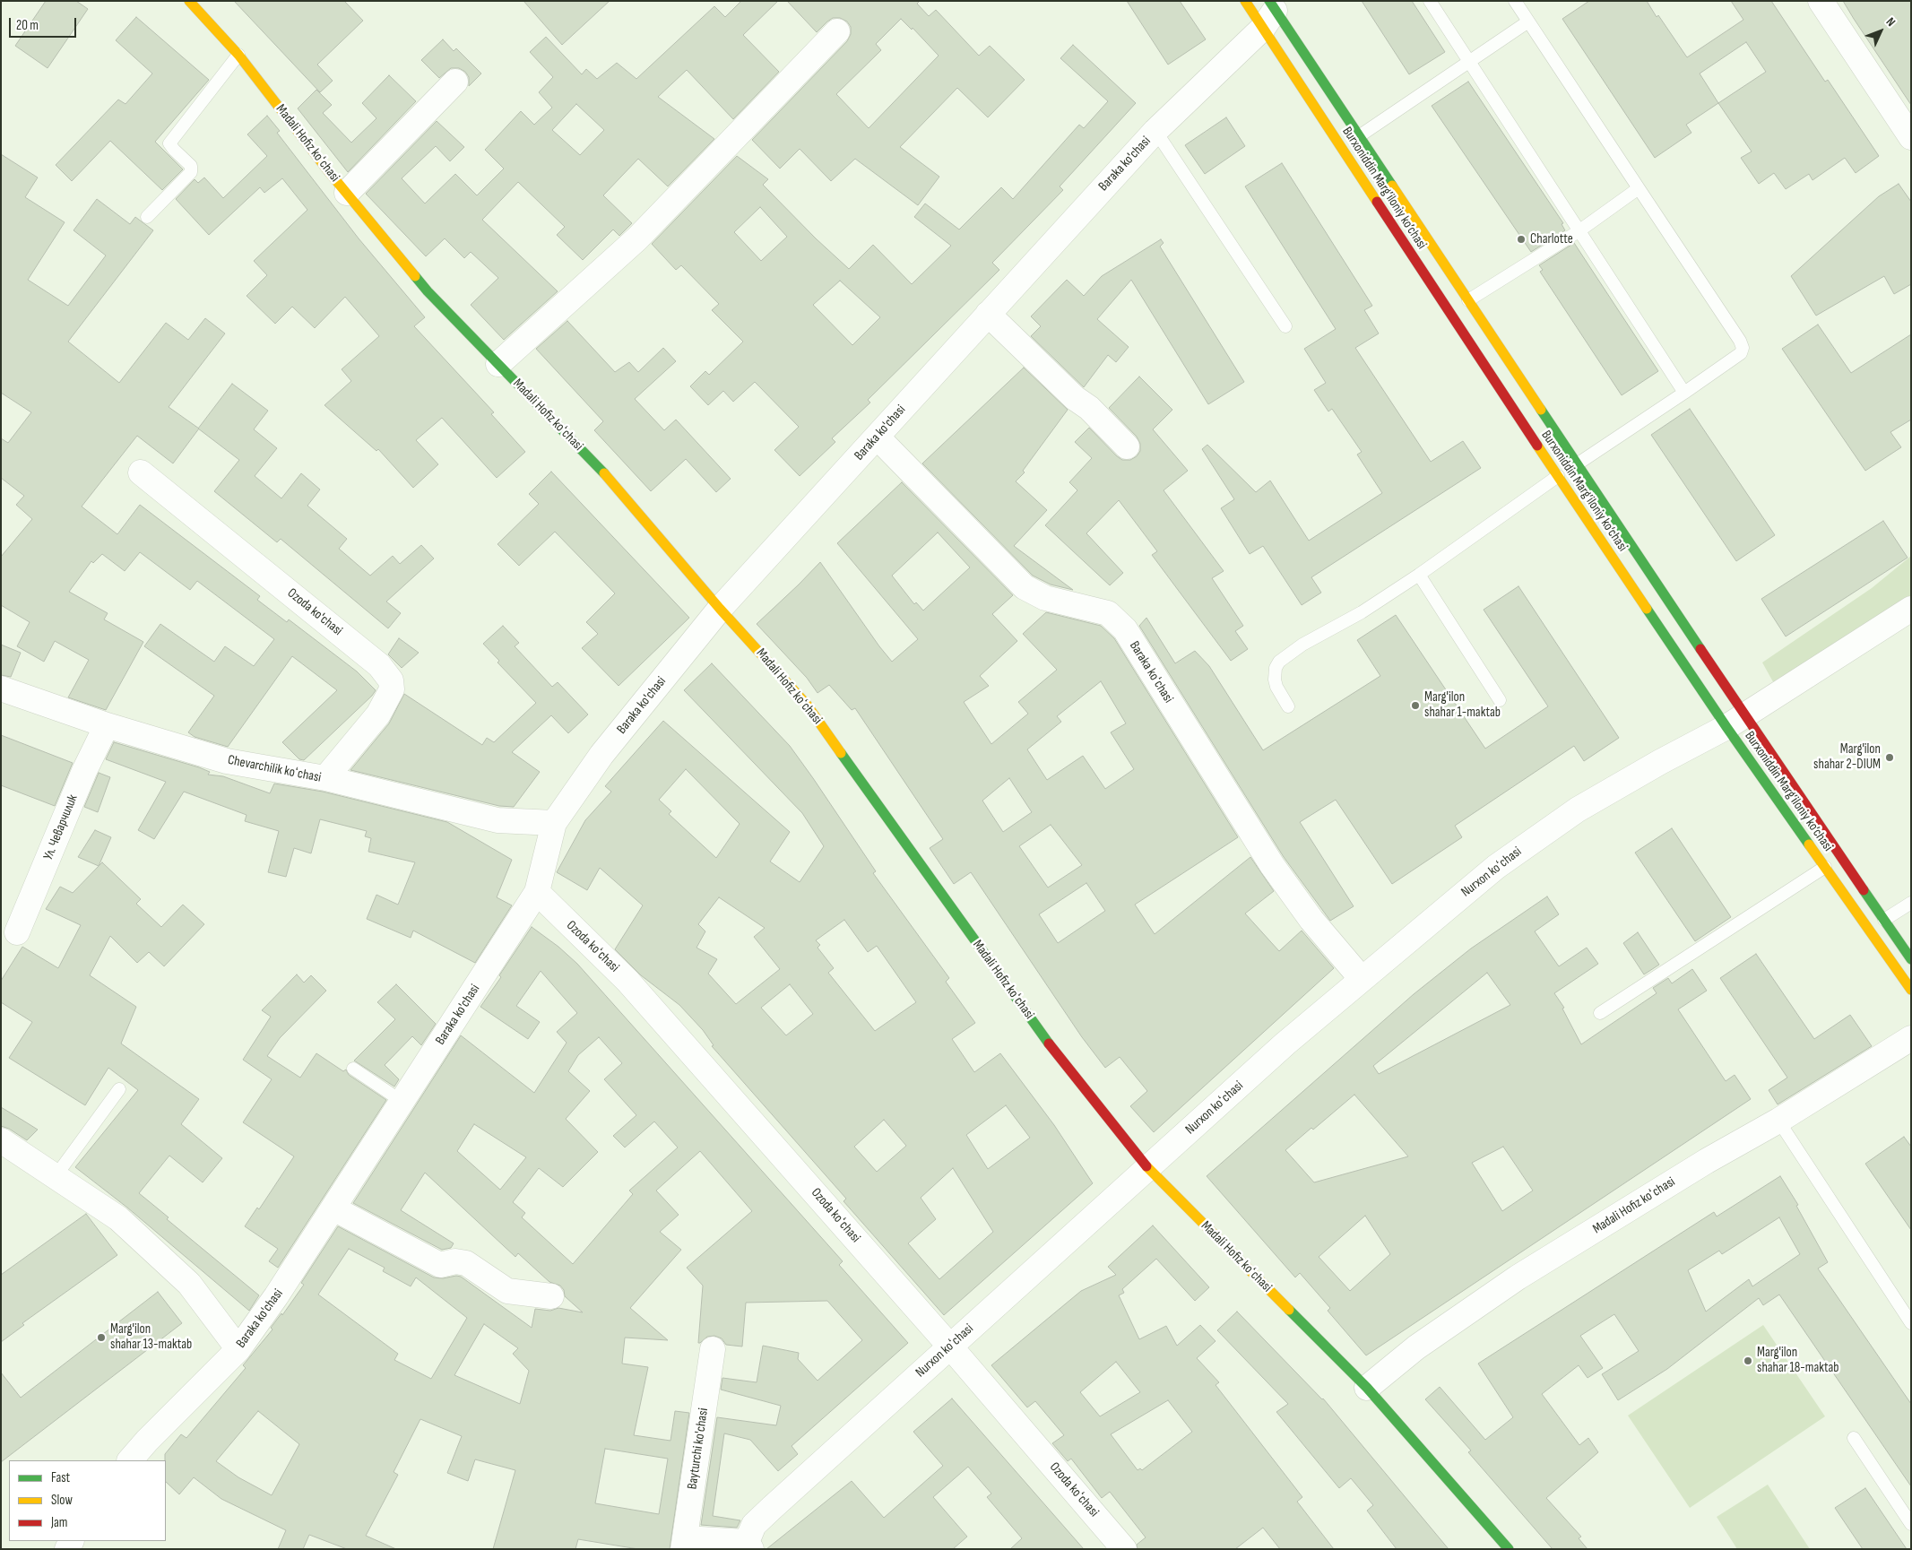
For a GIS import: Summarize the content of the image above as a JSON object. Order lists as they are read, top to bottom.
{
  "streets": {
    "main road": ["Madali Hofiz koʻchasi", "Burxoniddin Marg’iloniy ko’chasi"],
    "street": [
      "Baraka ko'chasi",
      "Ozoda ko'chasi",
      "Baraka koʻchasi",
      "Chevarchilik koʻchasi",
      "Ул. Чеварчилик",
      "Nurxon koʻchasi",
      "Ozoda koʻchasi",
      "Bayturchi ko'chasi"
    ]
  },
  "crossings": [
    ["Madali Hofiz koʻchasi", "Baraka ko'chasi"],
    ["Madali Hofiz koʻchasi", "Nurxon koʻchasi"],
    ["Baraka ko'chasi", "Burxoniddin Marg’iloniy ko’chasi"],
    ["Baraka ko'chasi", "Baraka koʻchasi"],
    ["Baraka ko'chasi", "Chevarchilik koʻchasi"],
    ["Baraka ko'chasi", "Ozoda koʻchasi"],
    ["Burxoniddin Marg’iloniy ko’chasi", "Nurxon koʻchasi"],
    ["Ozoda ko'chasi", "Chevarchilik koʻchasi"],
    ["Baraka koʻchasi", "Nurxon koʻchasi"],
    ["Chevarchilik koʻchasi", "Ул. Чеварчилик"],
    ["Nurxon koʻchasi", "Ozoda koʻchasi"]
  ],
  "places": [
    "Charlotte",
    "Marg'ilon shahar 1-maktab",
    "Marg'ilon shahar 2-DIUM",
    "Marg'ilon shahar 13-maktab",
    "Marg'ilon shahar 18-maktab"
  ],
  "legend": ["Fast", "Slow", "Jam"],
  "scale_bar": "20 m",
  "north": "top right"
}
